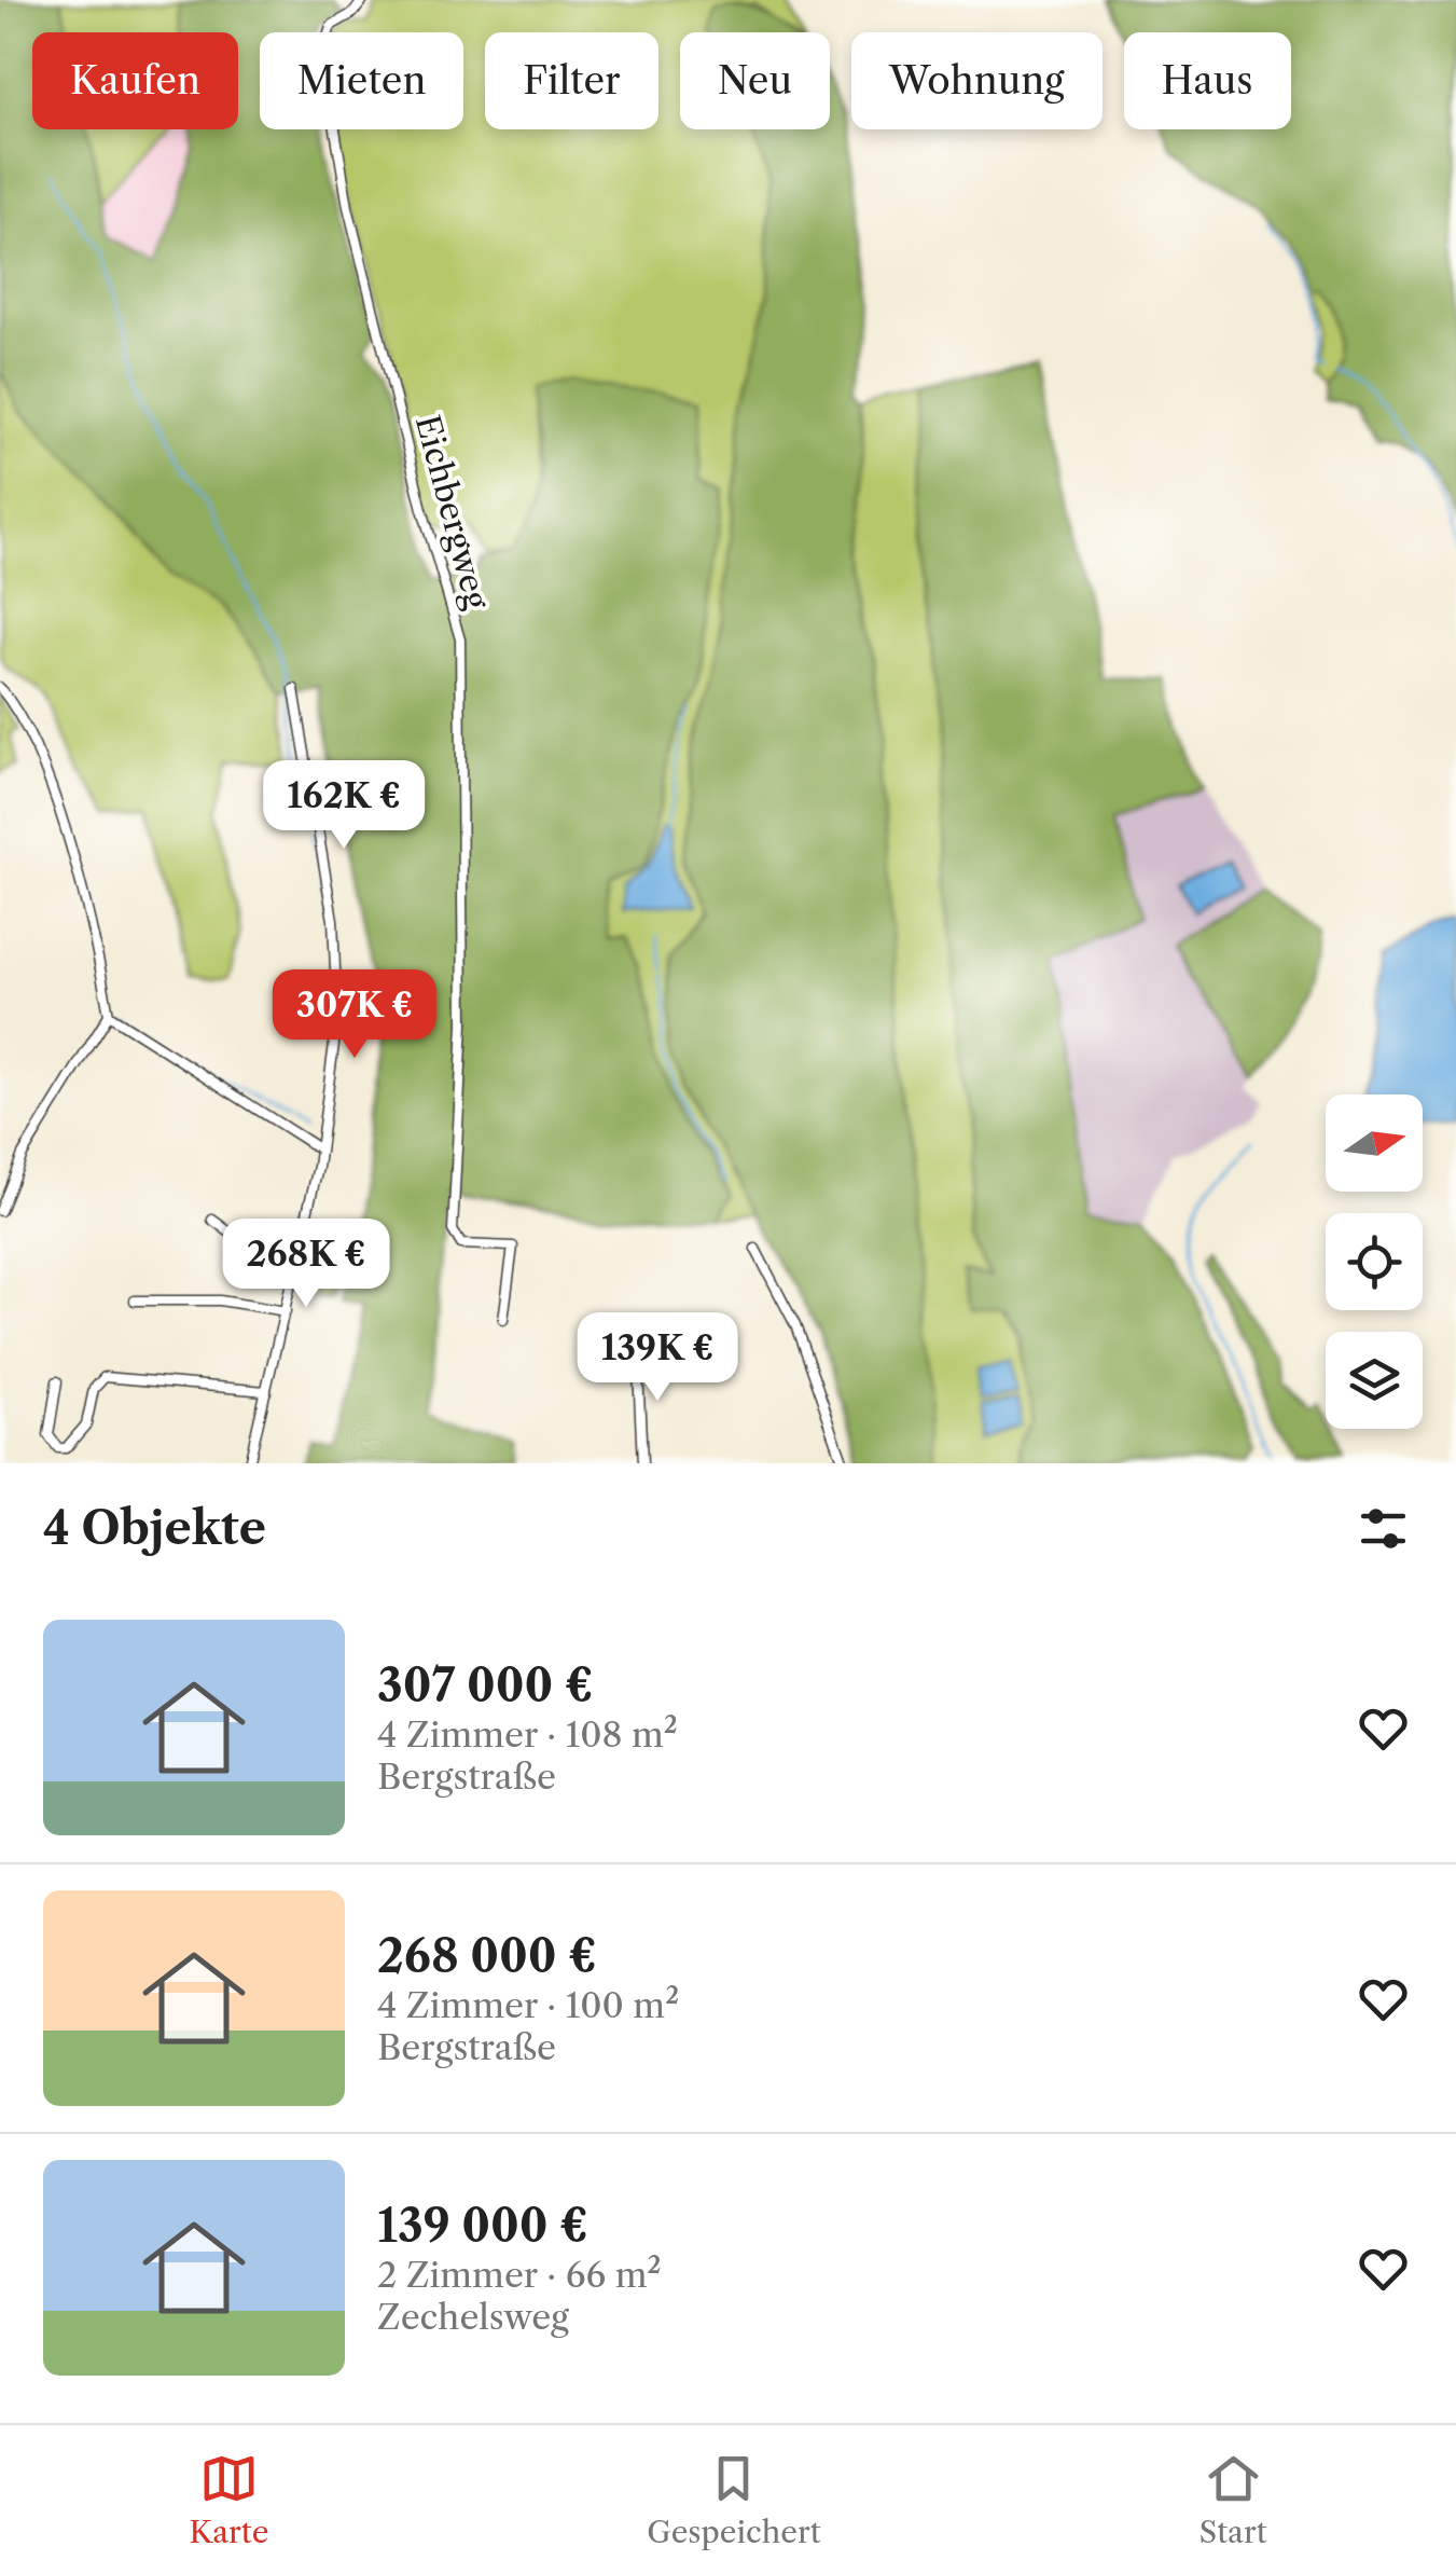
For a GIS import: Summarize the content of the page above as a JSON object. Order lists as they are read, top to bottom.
{
  "streets": {
    "street": ["Eichbergweg"]
  },
  "north": "right",
  "page": {
    "chip": [
      "Kaufen",
      "Mieten",
      "Filter",
      "Neu",
      "Wohnung",
      "Haus"
    ],
    "price": [
      "162K €",
      "307K €",
      "268K €",
      "139K €"
    ],
    "heading": "4 Objekte",
    "list": [
      {
        "name": "307 000 €",
        "note": "4 Zimmer · 108 m² · Bergstraße"
      },
      {
        "name": "268 000 €",
        "note": "4 Zimmer · 100 m² · Bergstraße"
      },
      {
        "name": "139 000 €",
        "note": "2 Zimmer · 66 m² · Zechelsweg"
      }
    ],
    "tabs": ["Karte", "Gespeichert", "Start"]
  }
}
